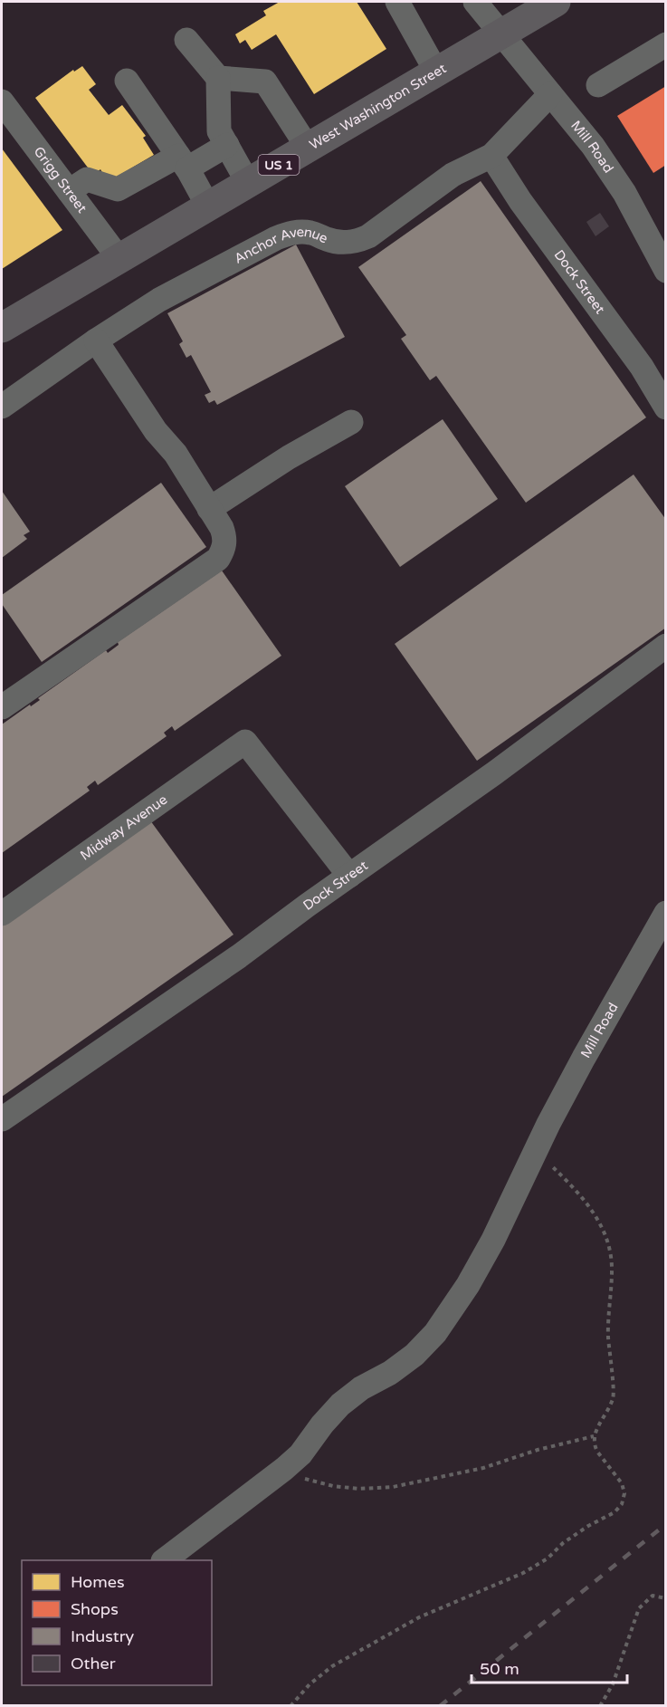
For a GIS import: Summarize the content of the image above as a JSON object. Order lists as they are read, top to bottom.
{
  "streets": {
    "main road": ["West Washington Street", "US 1"],
    "street": [
      "Mill Road",
      "Grigg Street",
      "Anchor Avenue",
      "Dock Street",
      "Midway Avenue"
    ]
  },
  "crossings": [
    ["West Washington Street", "Mill Road"],
    ["West Washington Street", "Grigg Street"],
    ["Mill Road", "Anchor Avenue"],
    ["Anchor Avenue", "Dock Street"],
    ["Dock Street", "Midway Avenue"]
  ],
  "legend": [
    "Homes",
    "Shops",
    "Industry",
    "Other"
  ],
  "scale_bar": "50 m"
}
